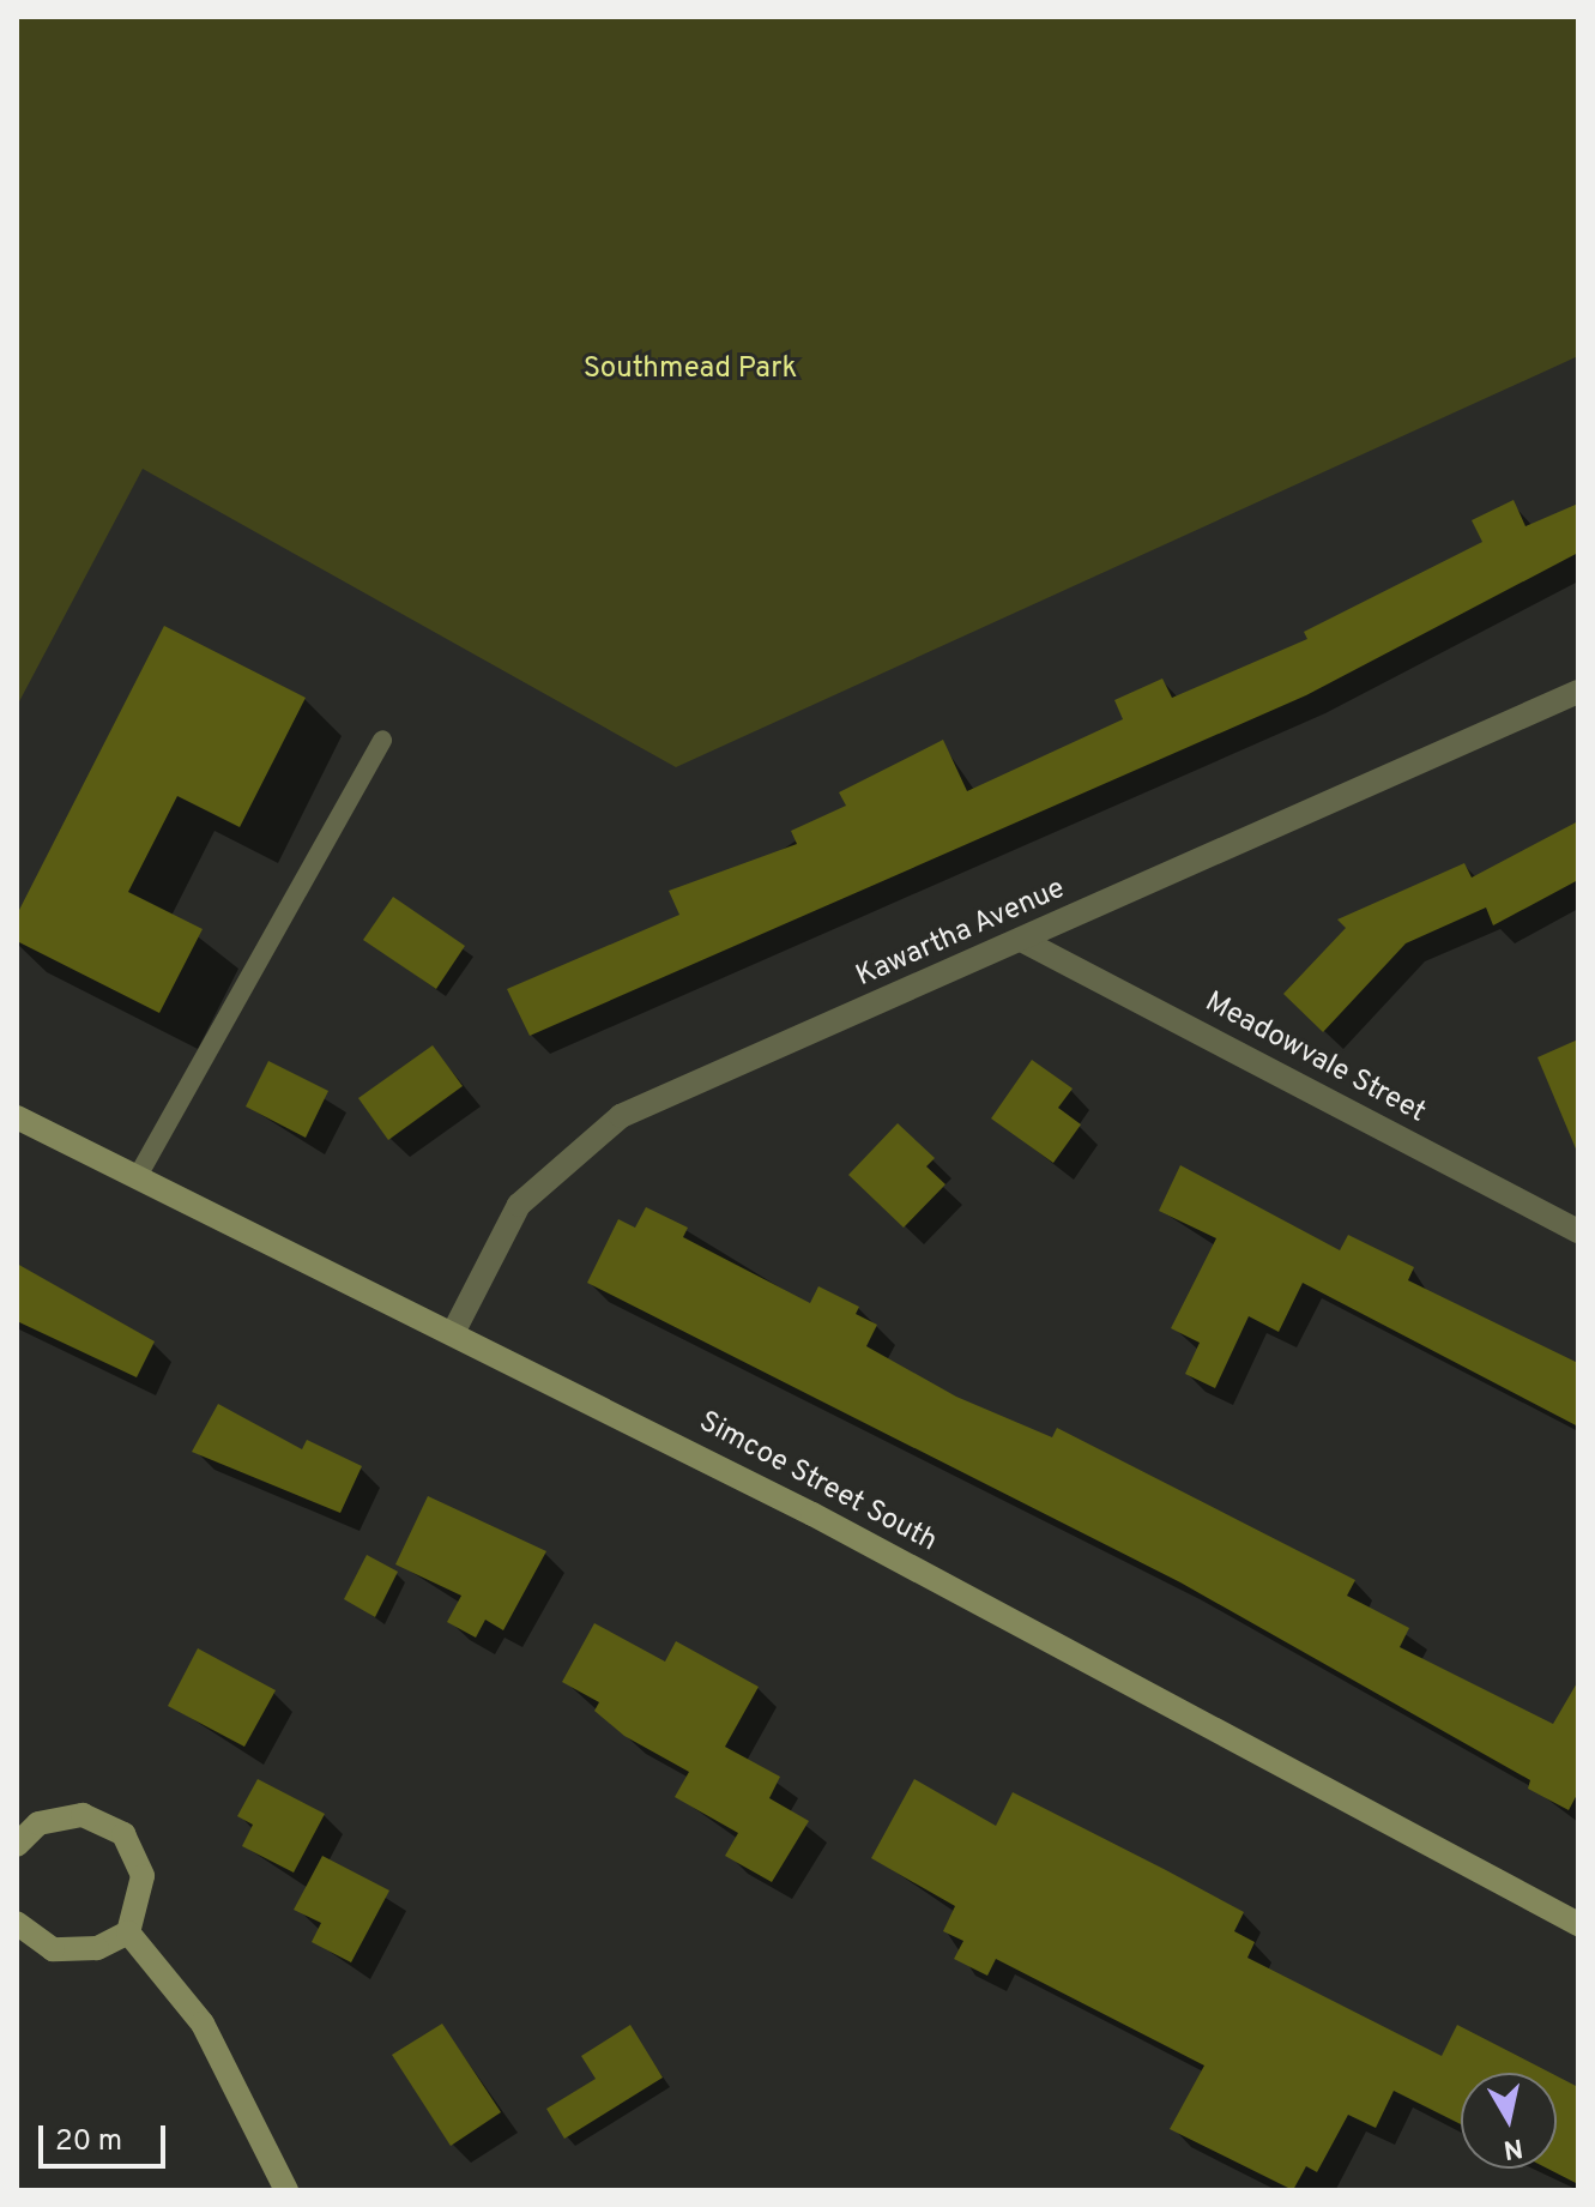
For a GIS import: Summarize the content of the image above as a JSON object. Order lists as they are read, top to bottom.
{
  "streets": {
    "street": ["Kawartha Avenue", "Meadowvale Street", "Simcoe Street South"]
  },
  "crossings": [
    ["Kawartha Avenue", "Meadowvale Street"],
    ["Kawartha Avenue", "Simcoe Street South"]
  ],
  "parks": ["Southmead Park"],
  "scale_bar": "20 m",
  "north": "bottom"
}
